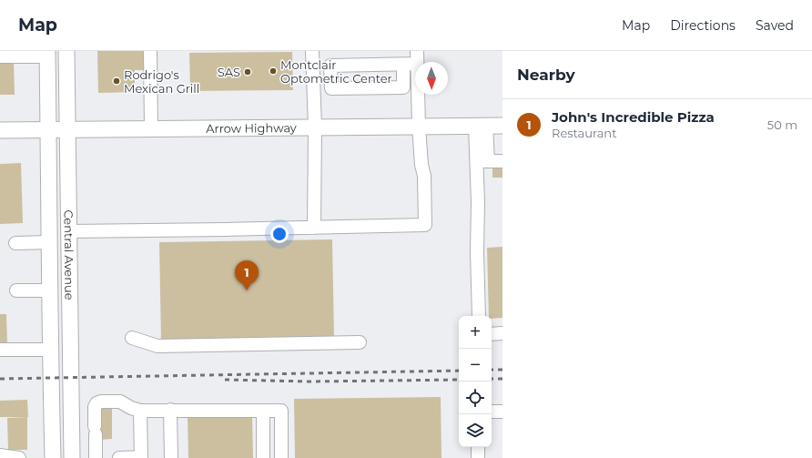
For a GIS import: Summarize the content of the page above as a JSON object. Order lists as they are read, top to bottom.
{
  "streets": {
    "main road": ["Arrow Highway", "Central Avenue"]
  },
  "crossings": [
    ["Arrow Highway", "Central Avenue"]
  ],
  "places": ["Montclair Optometric Center", "SAS", "Rodrigo's Mexican Grill"],
  "north": "bottom",
  "page": {
    "header": "Map",
    "nav": ["Map", "Directions", "Saved"],
    "heading": "Nearby",
    "list": [
      {
        "mark": "1",
        "name": "John's Incredible Pizza",
        "note": "Restaurant",
        "value": "50 m"
      }
    ],
    "pins": "1",
    "map_buttons": ["+", "−"]
  }
}
